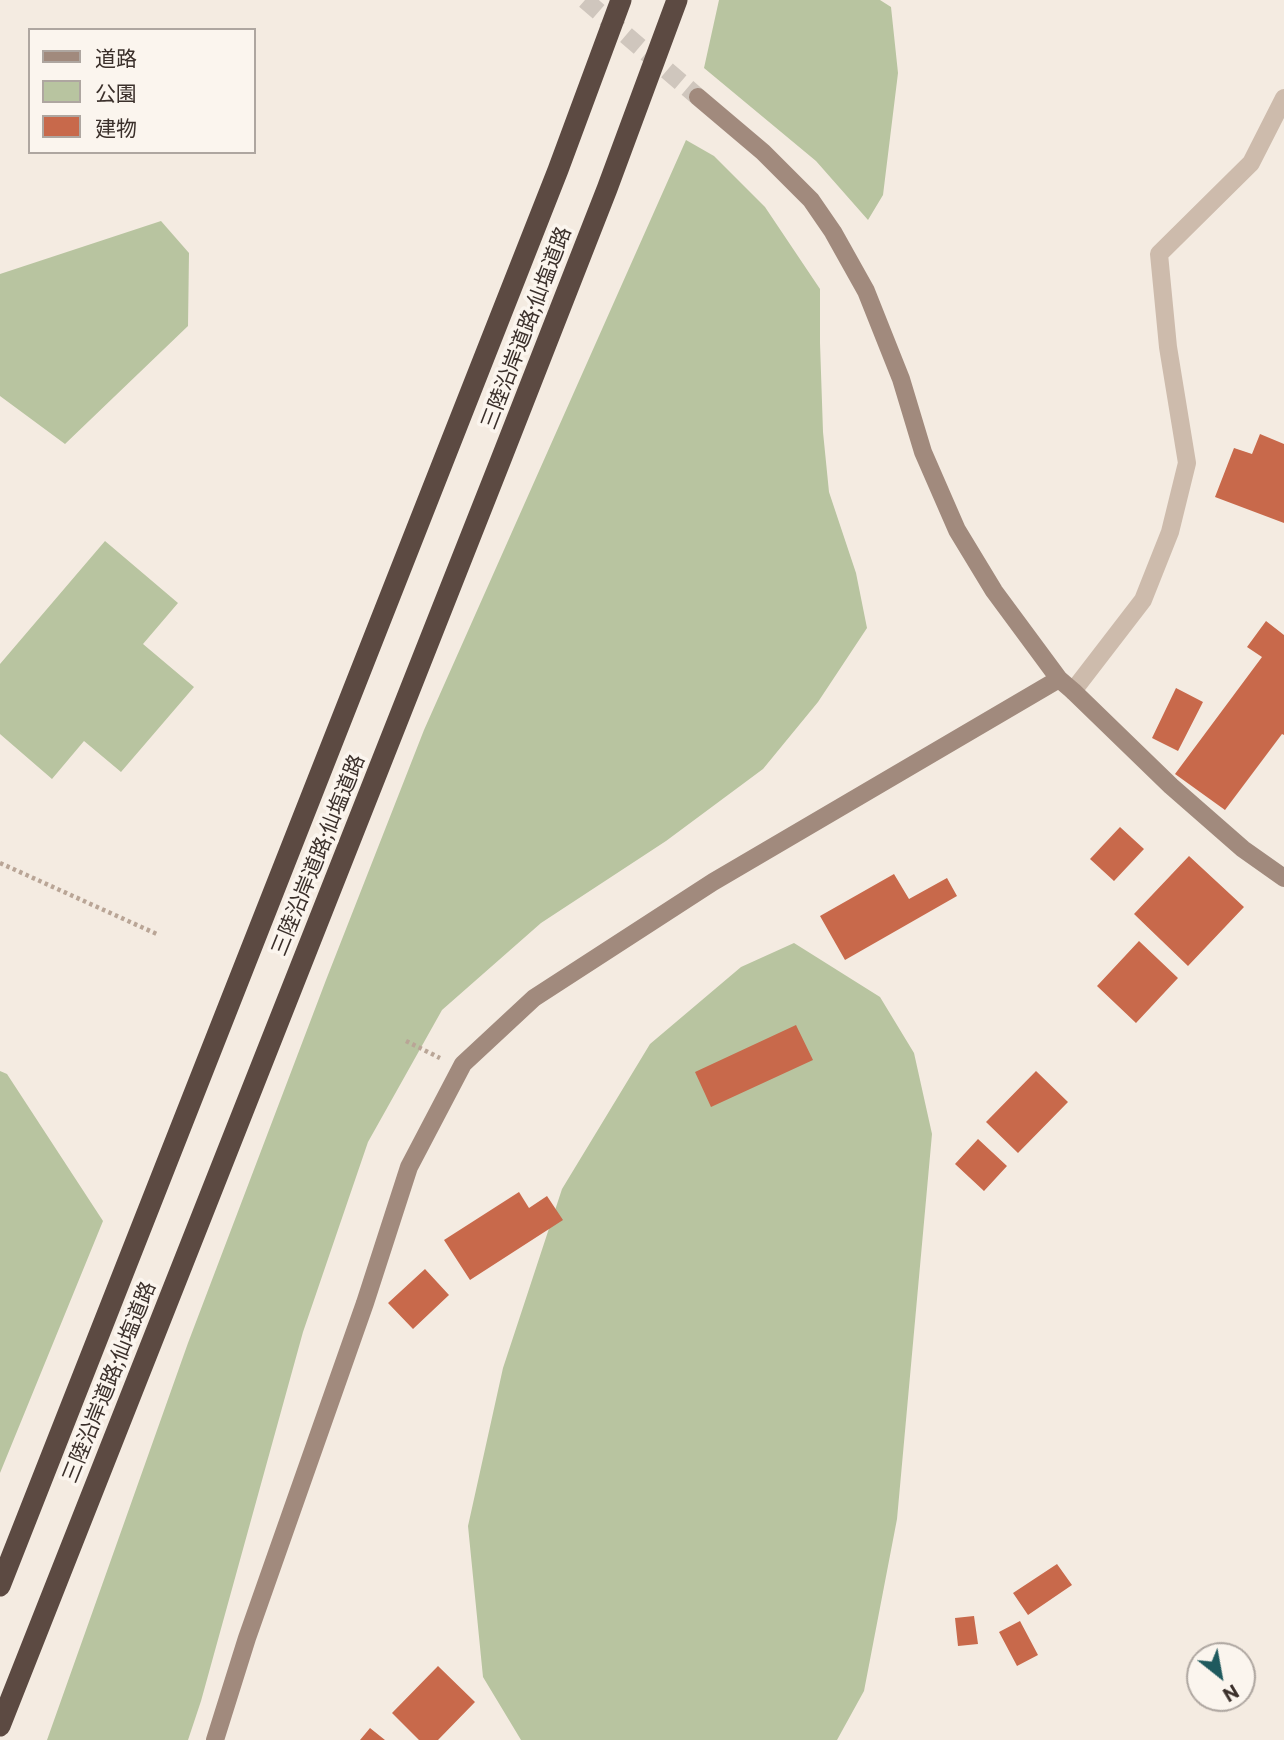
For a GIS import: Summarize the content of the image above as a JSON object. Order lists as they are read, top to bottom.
{
  "streets": {
    "highway": ["三陸沿岸道路;仙塩道路"]
  },
  "legend": ["道路", "公園", "建物"],
  "north": "bottom right"
}
